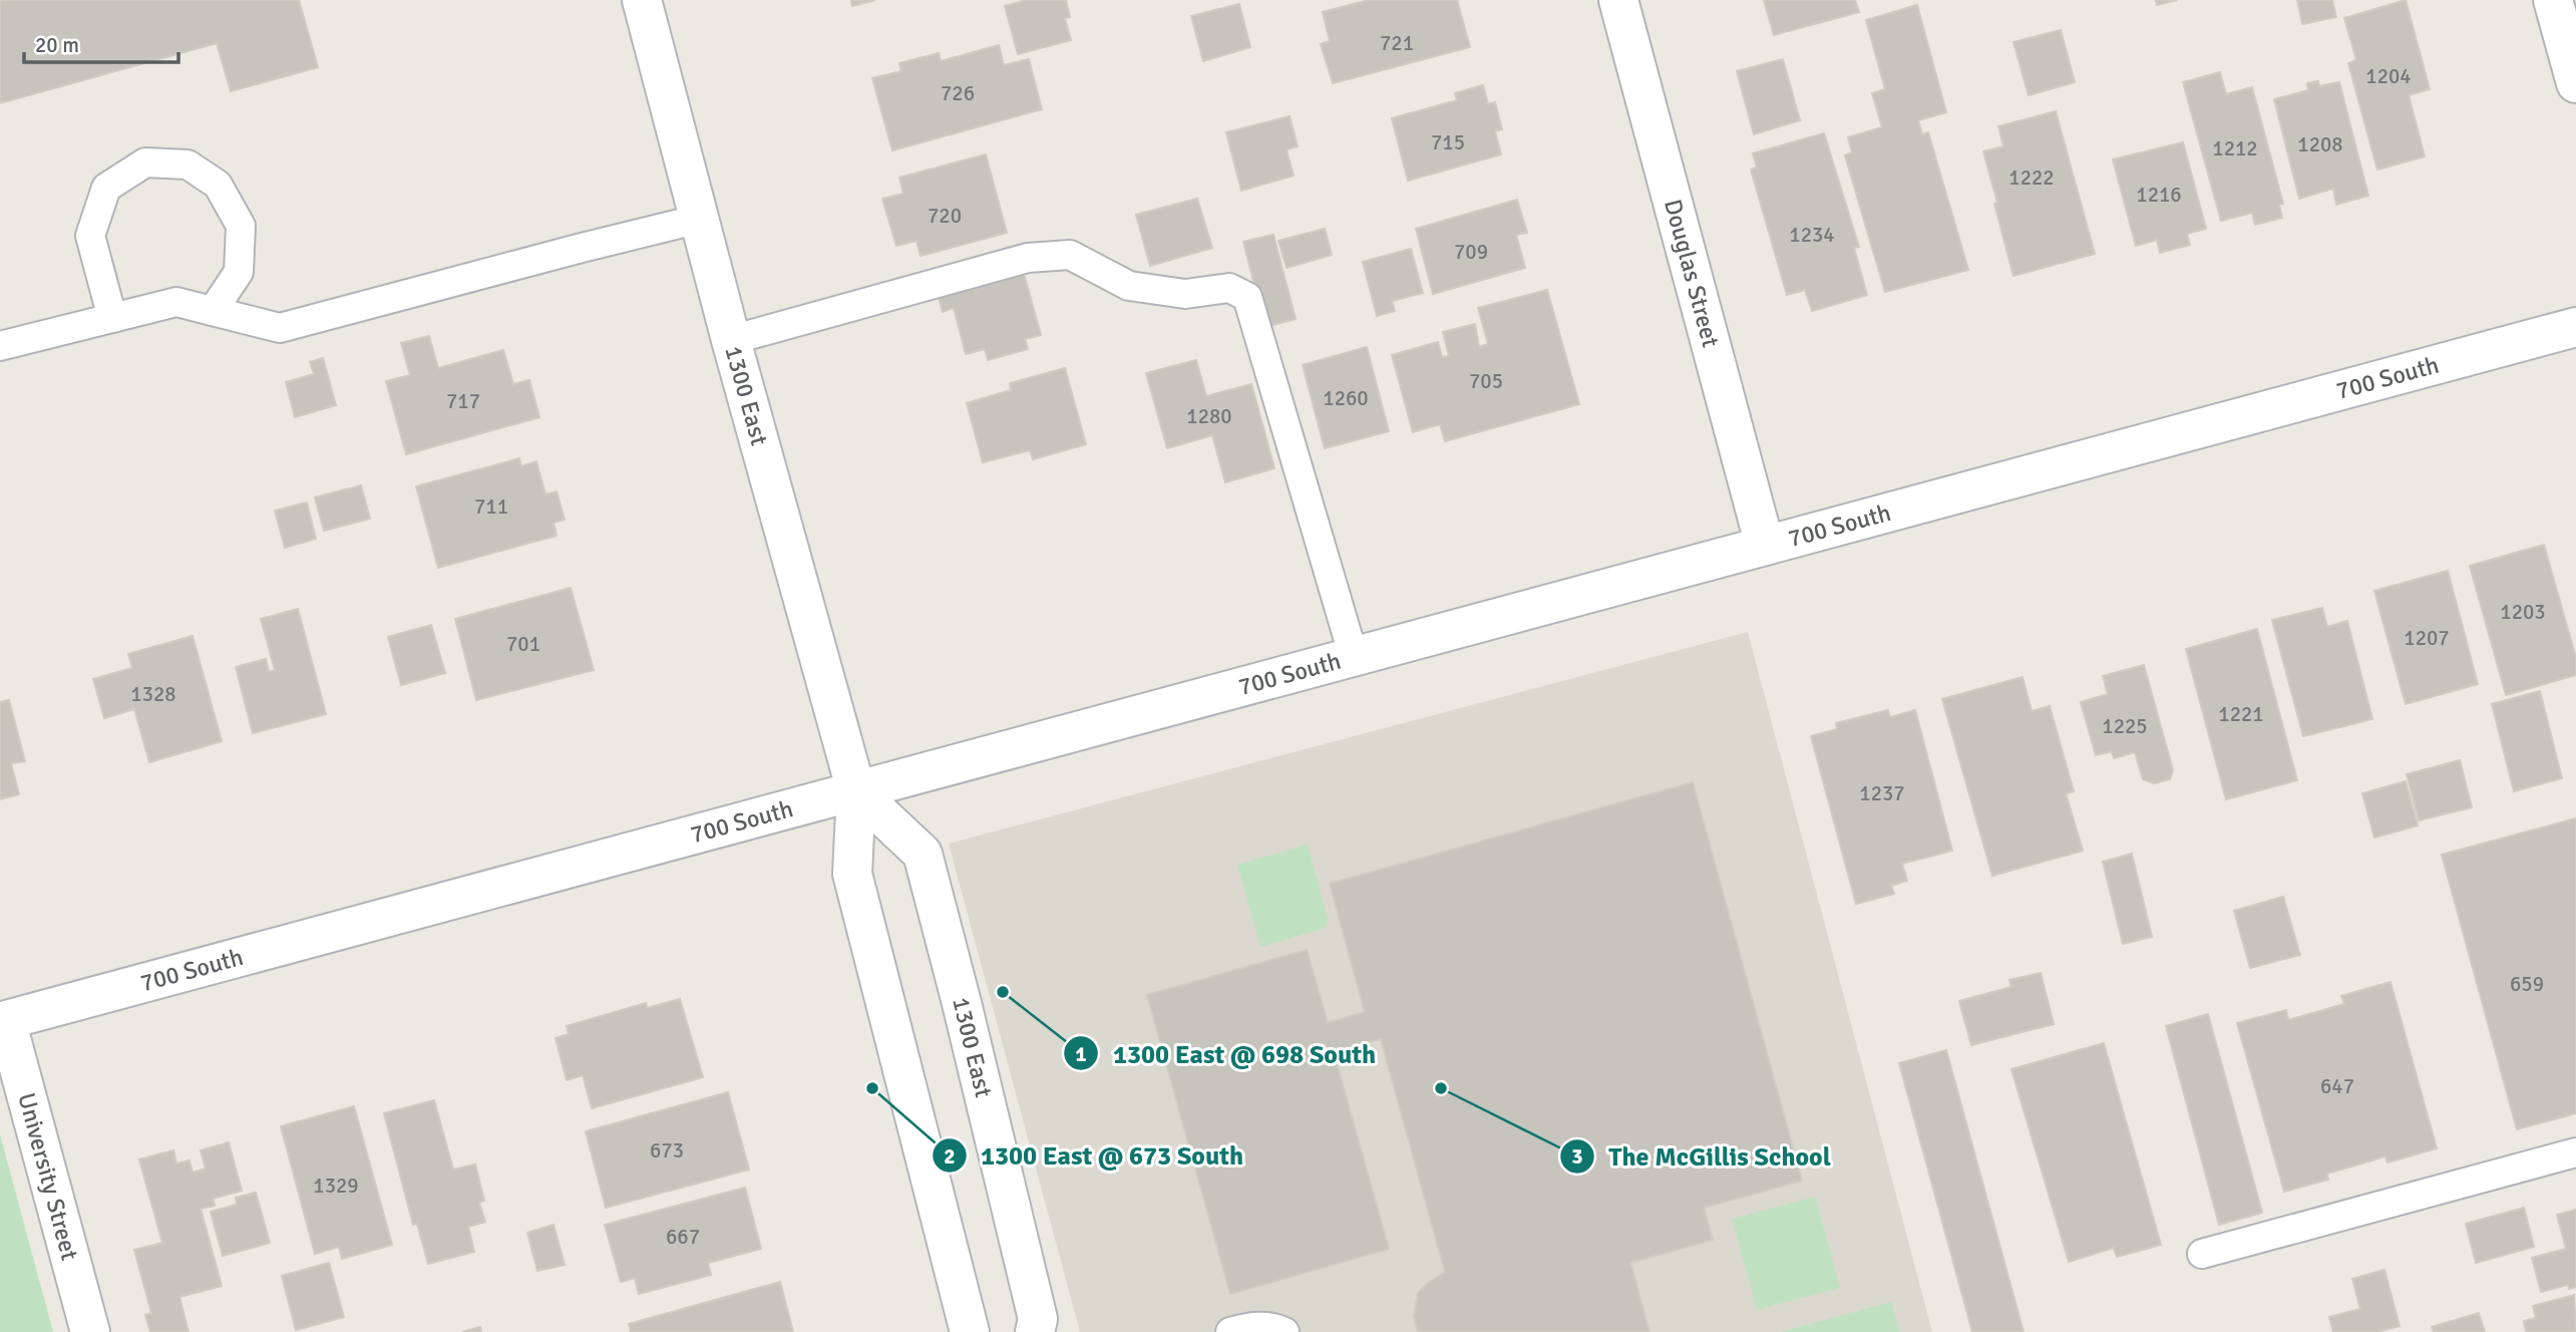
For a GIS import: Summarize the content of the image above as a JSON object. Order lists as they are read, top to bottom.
{
  "streets": {
    "street": [
      "Douglas Street",
      "700 South",
      "1300 East",
      "University Street"
    ]
  },
  "crossings": [
    ["Douglas Street", "700 South"],
    ["700 South", "1300 East"],
    ["700 South", "University Street"]
  ],
  "places": ["1300 East @ 698 South", "1300 East @ 673 South", "The McGillis School"],
  "house_numbers": [
    "721",
    "1204",
    "726",
    "715",
    "1208",
    "1212",
    "1222",
    "1216",
    "720",
    "1234",
    "709",
    "705",
    "1260",
    "717",
    "1280",
    "711",
    "1203",
    "1207",
    "701",
    "1328",
    "1221",
    "1225",
    "1237",
    "659",
    "647",
    "673",
    "1329",
    "667"
  ],
  "scale_bar": "20 m"
}
